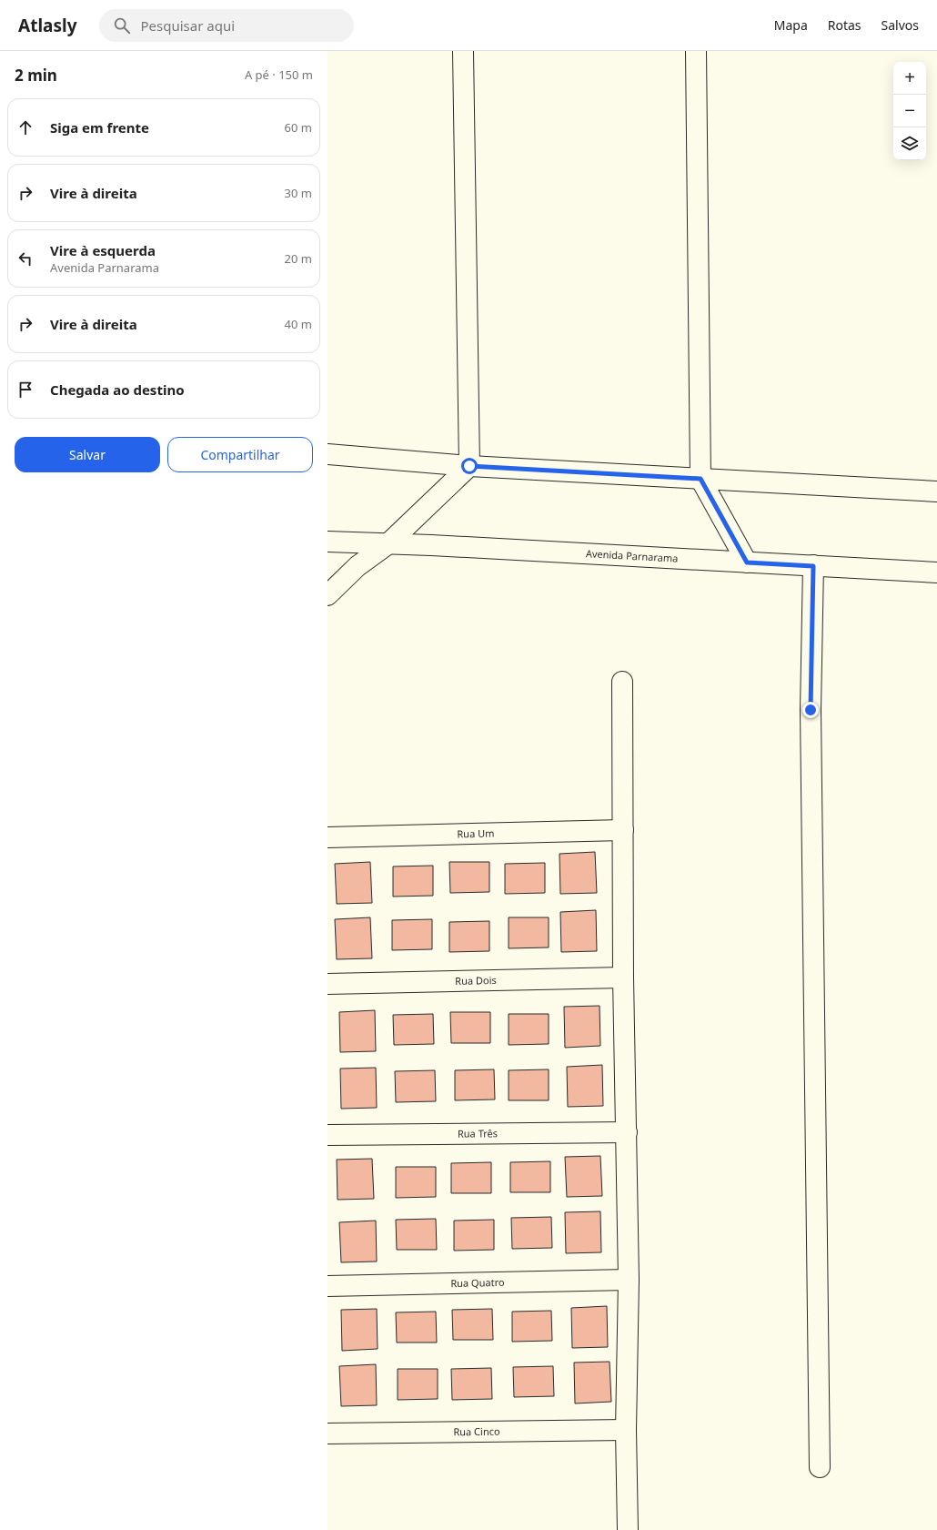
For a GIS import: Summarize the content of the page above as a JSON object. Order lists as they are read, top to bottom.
{
  "streets": {
    "street": [
      "Avenida Parnarama",
      "Rua Um",
      "Rua Dois",
      "Rua Três",
      "Rua Quatro",
      "Rua Cinco"
    ]
  },
  "page": {
    "header": "Atlasly",
    "search": "Pesquisar aqui",
    "nav": ["Mapa", "Rotas", "Salvos"],
    "heading": ["2 min", "A pé · 150 m"],
    "map_buttons": ["+", "−"],
    "list": [
      ["Siga em frente", "60 m"],
      ["Vire à direita", "30 m"],
      ["Vire à esquerda", "Avenida Parnarama", "20 m"],
      ["Vire à direita", "40 m"],
      "Chegada ao destino"
    ],
    "buttons": ["Salvar", "Compartilhar"]
  }
}
